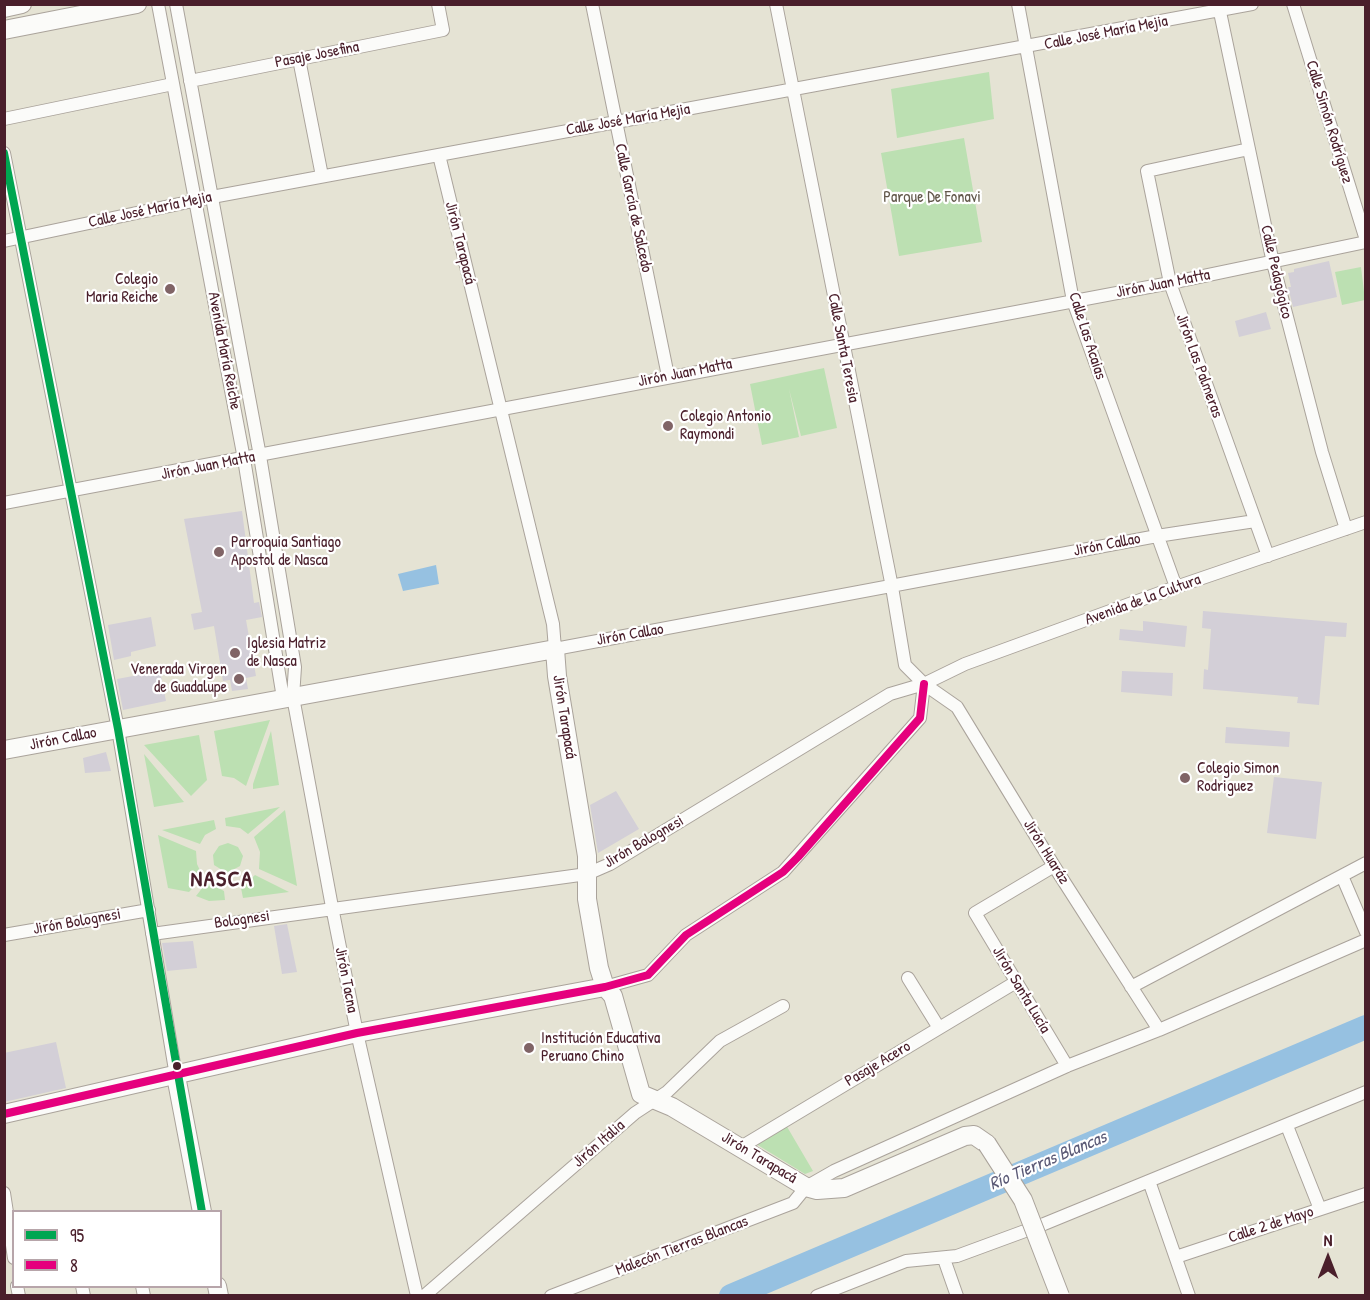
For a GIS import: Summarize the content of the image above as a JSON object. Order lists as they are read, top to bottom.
{
  "streets": {
    "street": [
      "Calle José María Mejia",
      "Pasaje Josefina",
      "Calle Simón Rodríguez",
      "Calle García de Salcedo",
      "Jirón Tarapacá",
      "Calle Pedagógico",
      "Jirón Juan Matta",
      "Calle Las Acaias",
      "Calle Santa Teresia",
      "Avenida María Reiche",
      "Jirón Las Palmeras",
      "Jirón Callao",
      "Avenida de la Cultura",
      "Jirón Bolognesi",
      "Jirón Huaráz",
      "Bolognesi",
      "Jirón Tacna",
      "Jirón Santa Lucía",
      "Pasaje Acero",
      "Jirón Italia",
      "Calle 2 de Mayo",
      "Malecón Tierras Blancas"
    ]
  },
  "crossings": [
    ["Calle José María Mejia", "Calle García de Salcedo"],
    ["Calle José María Mejia", "Jirón Tarapacá"],
    ["Calle José María Mejia", "Calle Pedagógico"],
    ["Calle José María Mejia", "Calle Las Acaias"],
    ["Calle José María Mejia", "Calle Santa Teresia"],
    ["Calle José María Mejia", "Avenida María Reiche"],
    ["Pasaje Josefina", "Avenida María Reiche"],
    ["Calle Simón Rodríguez", "Jirón Juan Matta"],
    ["Calle García de Salcedo", "Jirón Juan Matta"],
    ["Jirón Tarapacá", "Jirón Juan Matta"],
    ["Jirón Tarapacá", "Jirón Callao"],
    ["Jirón Tarapacá", "Jirón Bolognesi"],
    ["Jirón Tarapacá", "Pasaje Acero"],
    ["Jirón Tarapacá", "Jirón Italia"],
    ["Jirón Tarapacá", "Malecón Tierras Blancas"],
    ["Calle Pedagógico", "Jirón Juan Matta"],
    ["Calle Pedagógico", "Jirón Las Palmeras"],
    ["Calle Pedagógico", "Avenida de la Cultura"],
    ["Jirón Juan Matta", "Calle Las Acaias"],
    ["Jirón Juan Matta", "Calle Santa Teresia"],
    ["Jirón Juan Matta", "Avenida María Reiche"],
    ["Jirón Juan Matta", "Jirón Las Palmeras"],
    ["Calle Las Acaias", "Jirón Callao"],
    ["Calle Las Acaias", "Avenida de la Cultura"],
    ["Calle Santa Teresia", "Jirón Callao"],
    ["Calle Santa Teresia", "Avenida de la Cultura"],
    ["Calle Santa Teresia", "Jirón Bolognesi"],
    ["Calle Santa Teresia", "Jirón Huaráz"],
    ["Avenida María Reiche", "Jirón Callao"],
    ["Avenida María Reiche", "Jirón Tacna"],
    ["Jirón Las Palmeras", "Jirón Callao"],
    ["Jirón Las Palmeras", "Avenida de la Cultura"],
    ["Jirón Callao", "Jirón Tacna"],
    ["Avenida de la Cultura", "Jirón Bolognesi"],
    ["Avenida de la Cultura", "Jirón Huaráz"],
    ["Jirón Bolognesi", "Jirón Huaráz"],
    ["Jirón Bolognesi", "Bolognesi"],
    ["Jirón Bolognesi", "Jirón Tacna"],
    ["Jirón Huaráz", "Jirón Santa Lucía"],
    ["Jirón Huaráz", "Malecón Tierras Blancas"],
    ["Bolognesi", "Jirón Tacna"],
    ["Jirón Santa Lucía", "Pasaje Acero"],
    ["Jirón Santa Lucía", "Malecón Tierras Blancas"]
  ],
  "districts": ["NASCA"],
  "water": ["Río Tierras Blancas"],
  "parks": ["Parque De Fonavi"],
  "places": [
    "Colegio Maria Reiche",
    "Colegio Antonio Raymondi",
    "Parroquia Santiago Apostol de Nasca",
    "Iglesia Matriz de Nasca",
    "Venerada Virgen de Guadalupe",
    "Colegio Simon Rodriguez",
    "Institución Educativa Peruano Chino"
  ],
  "lines": ["transit line 95", "transit line 8"],
  "legend": ["95", "8"],
  "north": "top"
}
